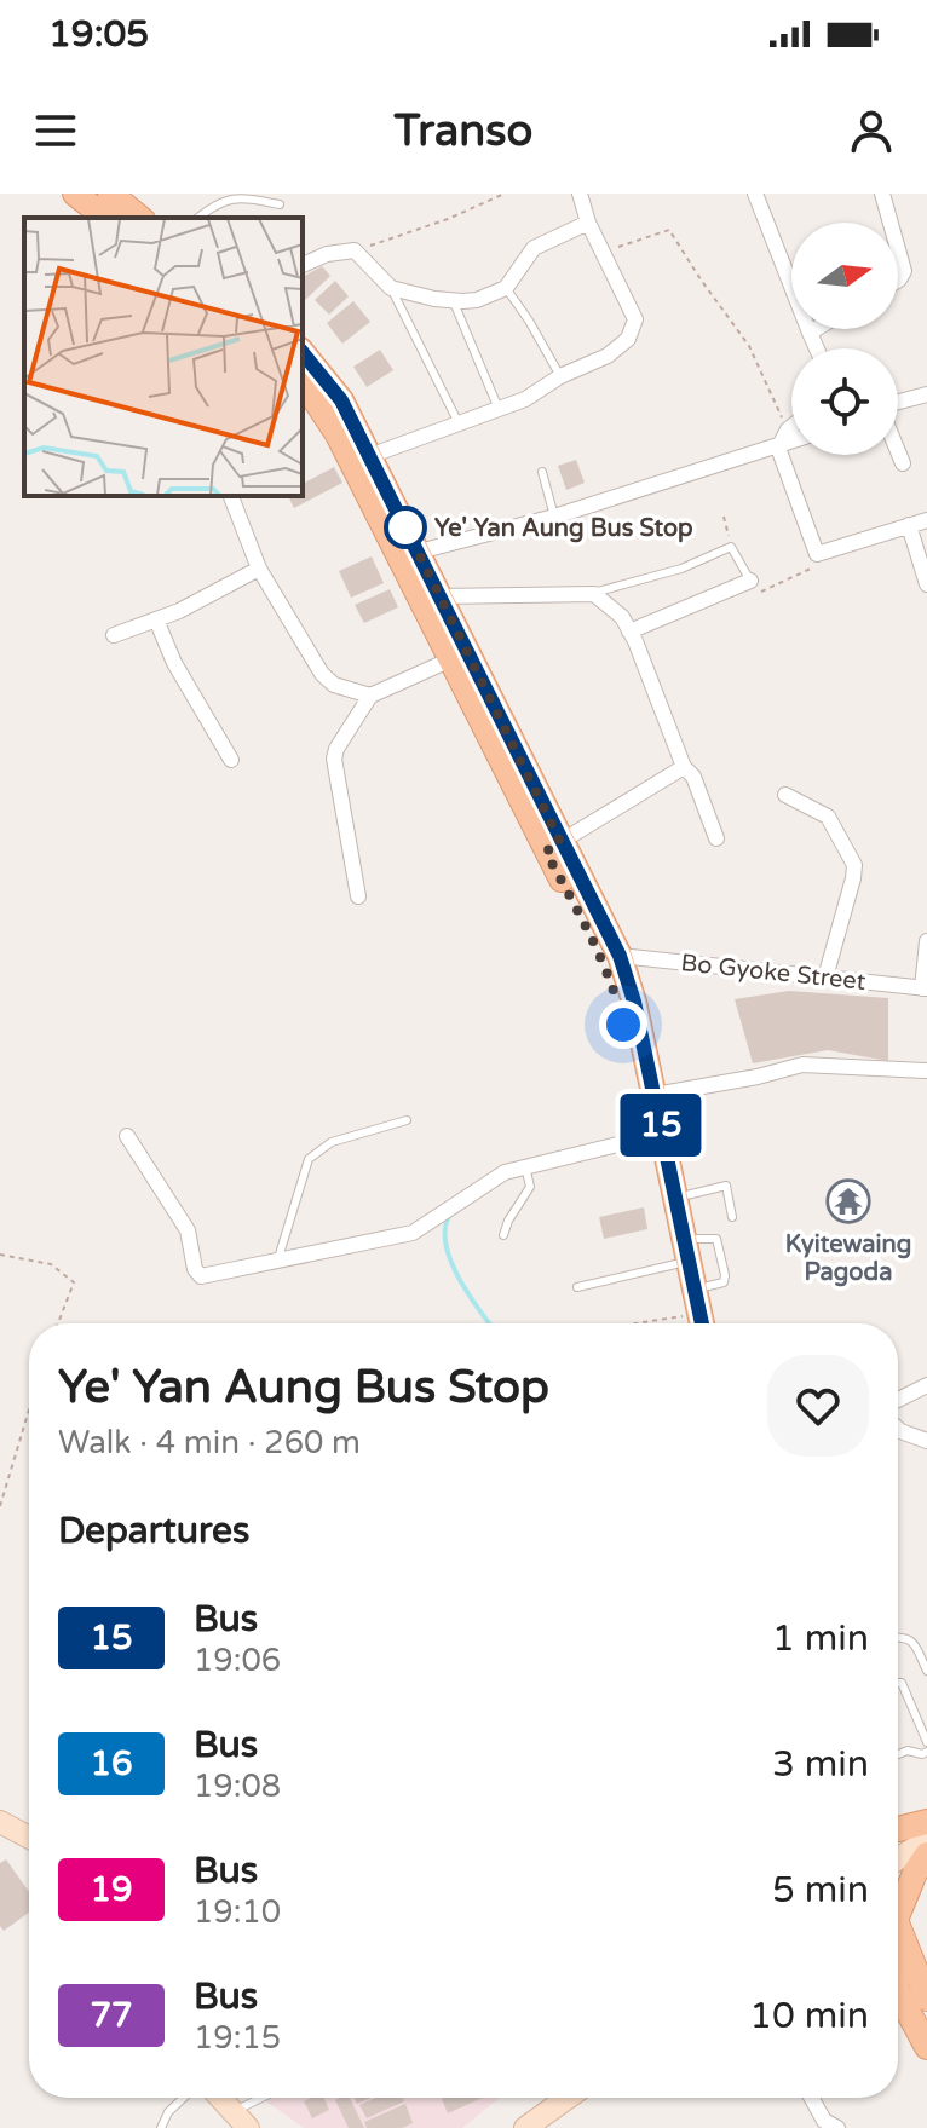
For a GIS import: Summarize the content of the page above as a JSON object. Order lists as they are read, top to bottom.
{
  "streets": {
    "street": ["Bo Gyoke Street"]
  },
  "places": {
    "other": ["Ye' Yan Aung Bus Stop"],
    "temple": ["Kyitewaing Pagoda"]
  },
  "lines": ["bus line 15"],
  "north": "right",
  "page": {
    "status": "19:05",
    "header": "Transo",
    "on_map": "15",
    "heading": [
      ["Ye' Yan Aung Bus Stop", "Walk · 4 min · 260 m"],
      "Departures"
    ],
    "list": [
      {
        "mark": "15",
        "name": "Bus",
        "note": "19:06",
        "value": "1 min"
      },
      {
        "mark": "16",
        "name": "Bus",
        "note": "19:08",
        "value": "3 min"
      },
      {
        "mark": "19",
        "name": "Bus",
        "note": "19:10",
        "value": "5 min"
      },
      {
        "mark": "77",
        "name": "Bus",
        "note": "19:15",
        "value": "10 min"
      }
    ]
  }
}
